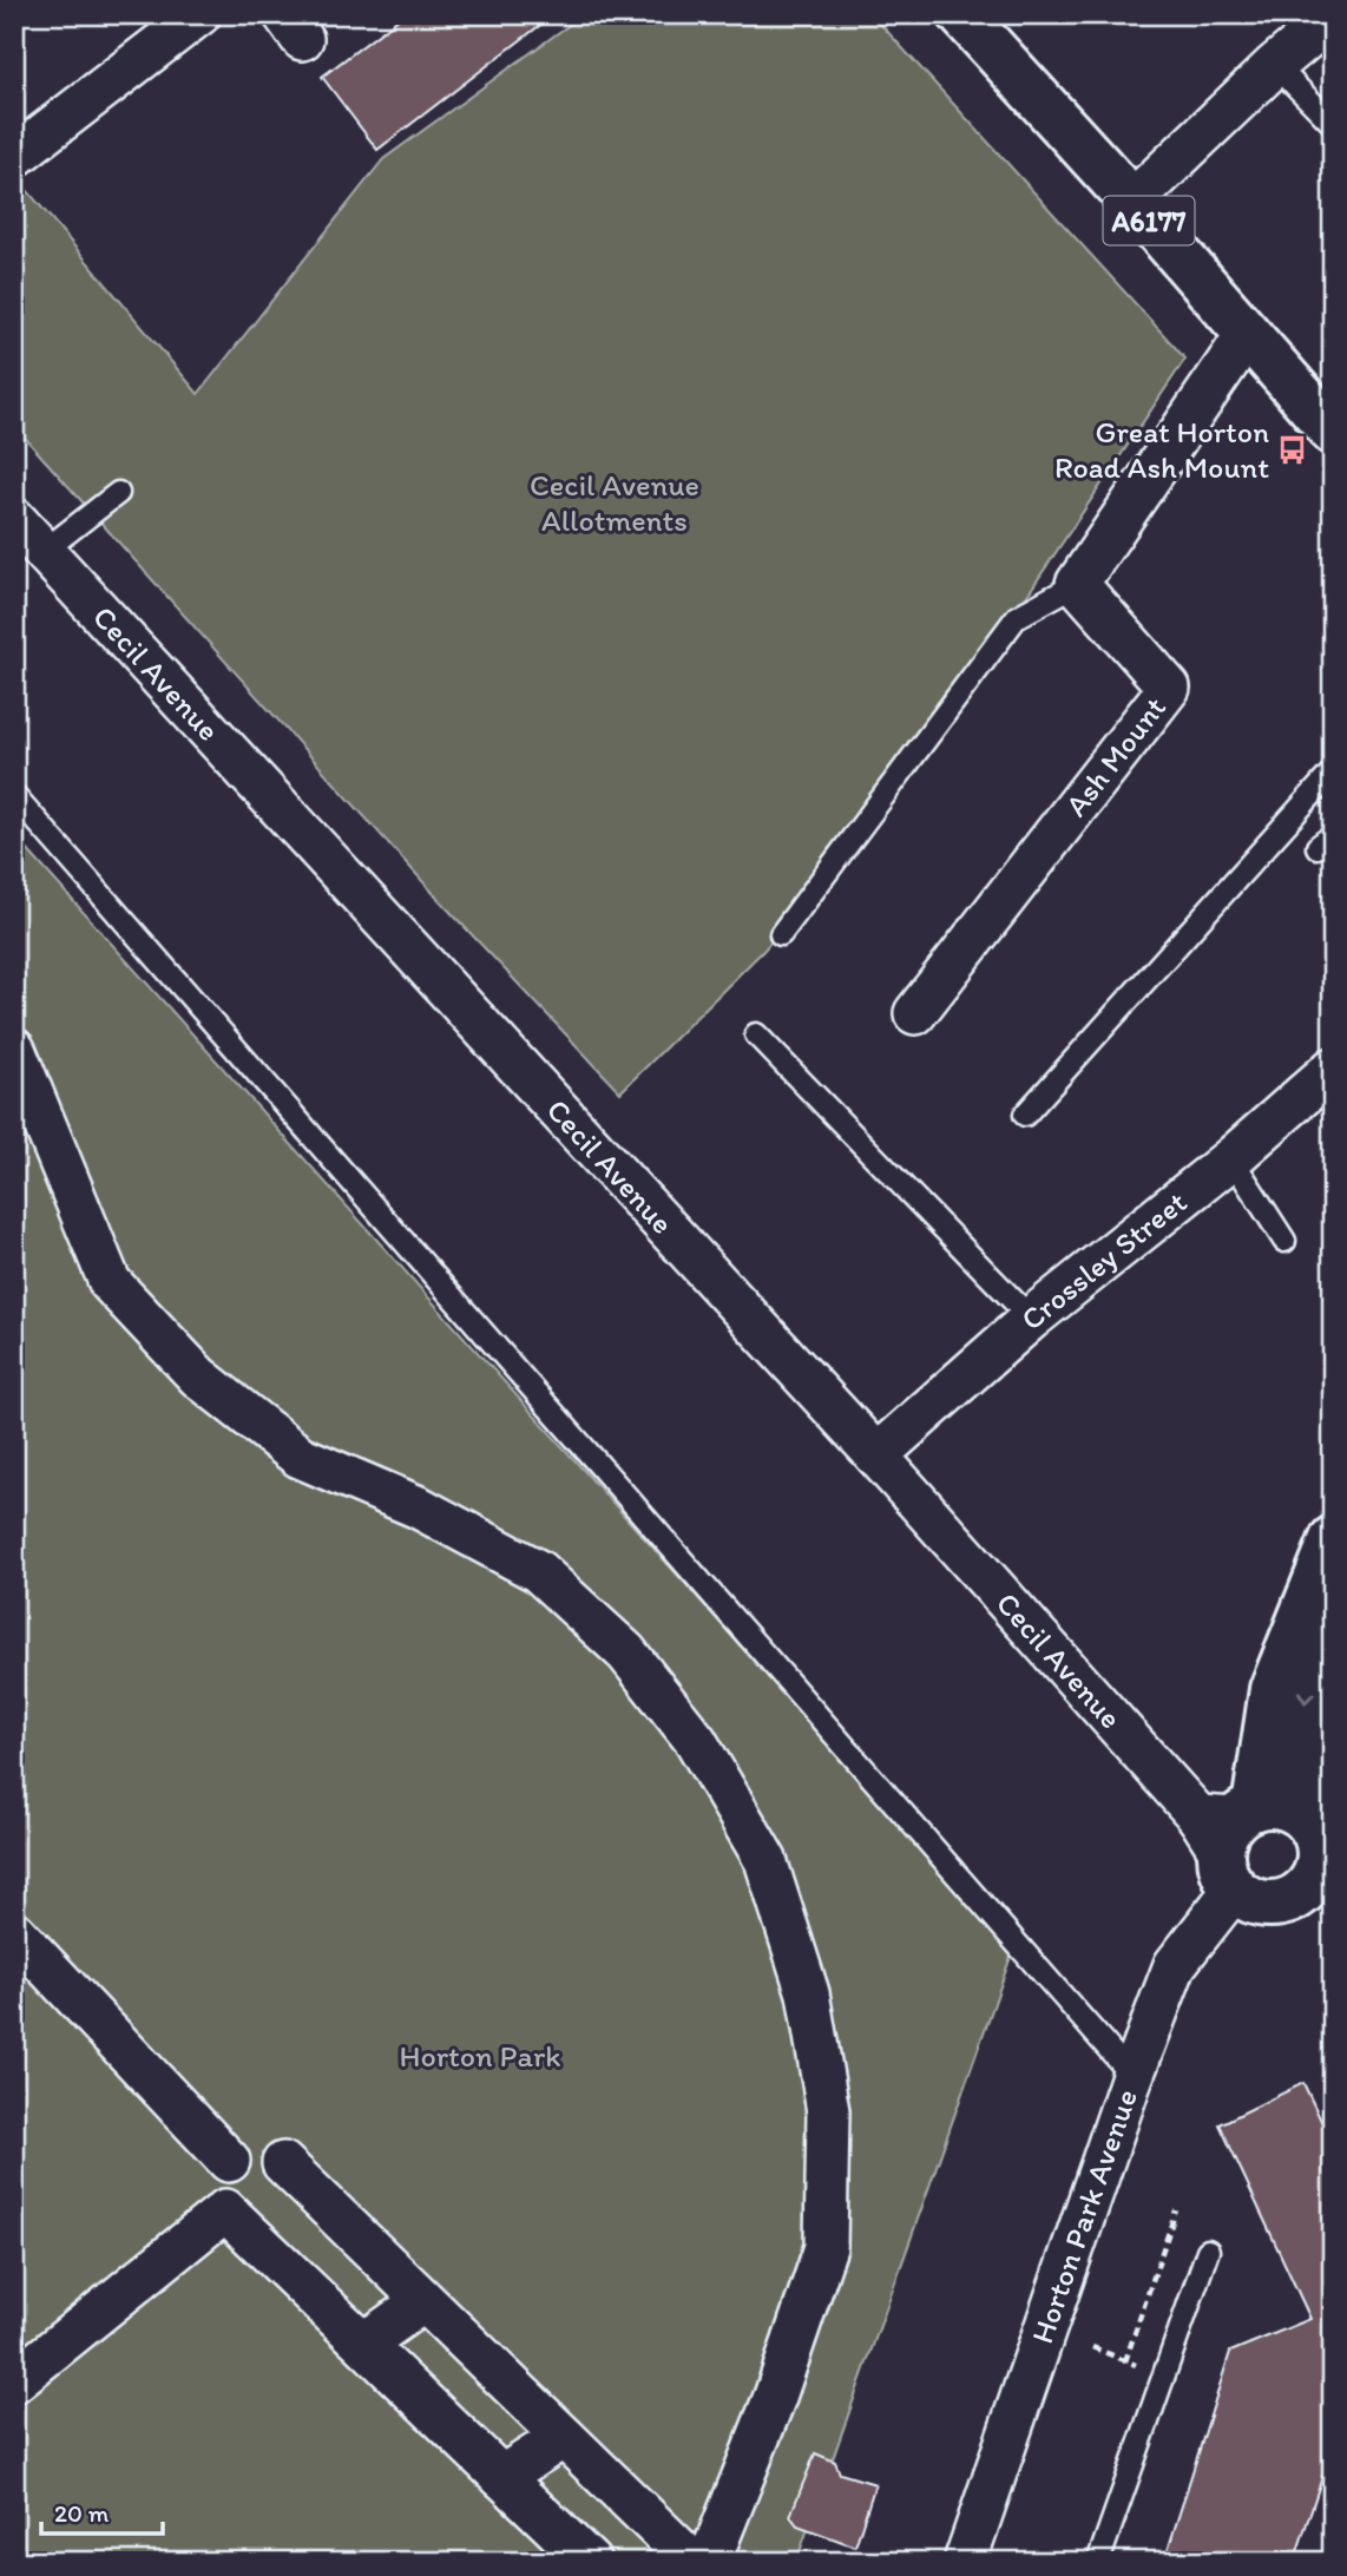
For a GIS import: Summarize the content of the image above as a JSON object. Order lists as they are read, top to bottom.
{
  "streets": {
    "main road": ["A6177", "Horton Park Avenue"],
    "street": ["Cecil Avenue", "Ash Mount", "Crossley Street"]
  },
  "crossings": [
    ["Cecil Avenue", "Crossley Street"],
    ["Cecil Avenue", "Horton Park Avenue"]
  ],
  "parks": ["Cecil Avenue Allotments", "Horton Park"],
  "places": {
    "bus stop": ["Great Horton Road Ash Mount"]
  },
  "scale_bar": "20 m"
}
